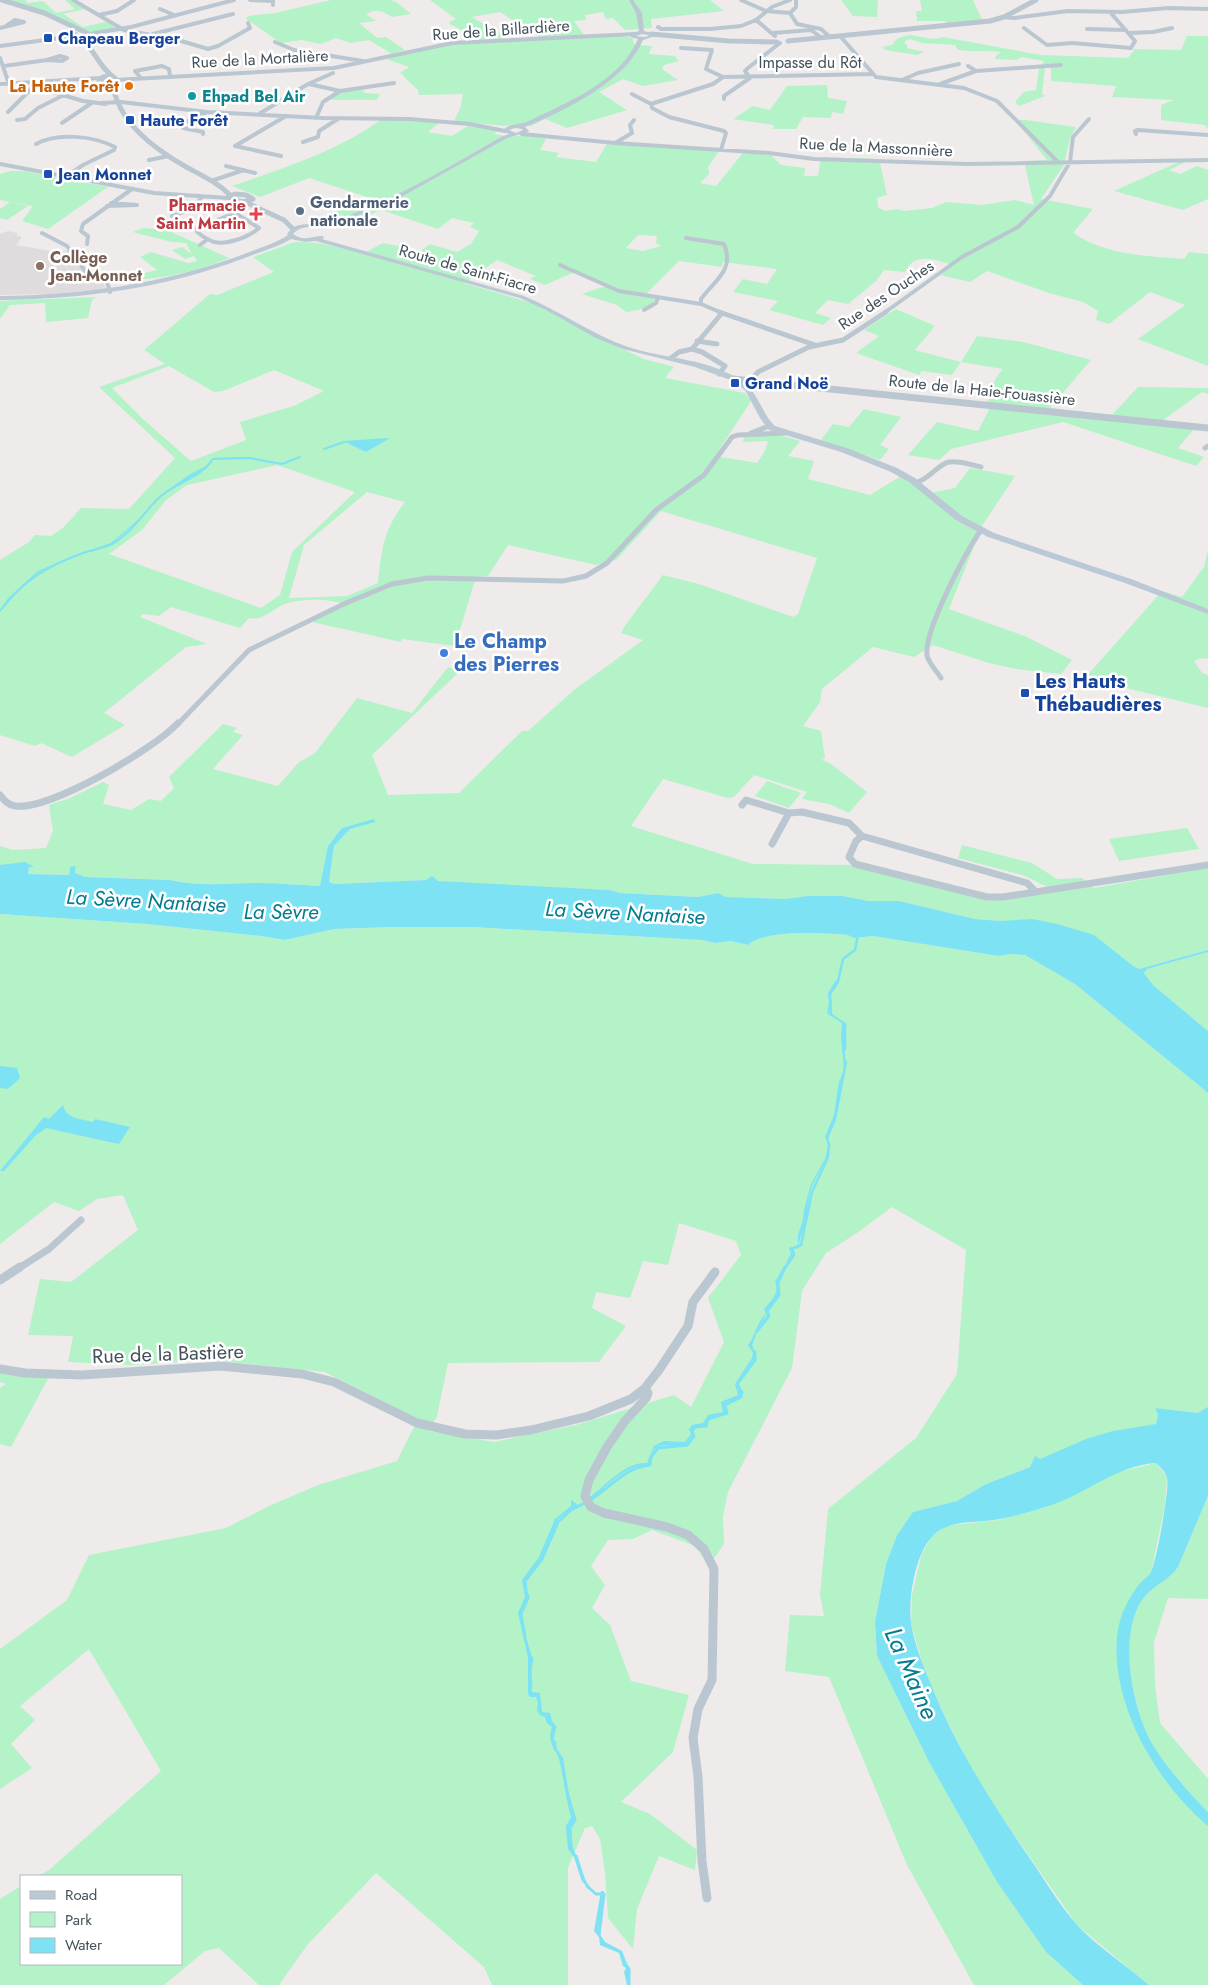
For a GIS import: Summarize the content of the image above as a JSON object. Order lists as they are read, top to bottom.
{
  "streets": {
    "main road": ["Route de Saint-Fiacre"],
    "street": [
      "Rue de la Billardière",
      "Rue de la Mortalière",
      "Impasse du Rôt",
      "Rue de la Massonnière",
      "Rue des Ouches",
      "Route de la Haie-Fouassière",
      "Rue de la Bastière"
    ]
  },
  "crossings": [
    ["Rue de la Billardière", "Rue de la Mortalière"],
    ["Impasse du Rôt", "Rue de la Massonnière"],
    ["Rue de la Massonnière", "Rue des Ouches"],
    ["Route de Saint-Fiacre", "Route de la Haie-Fouassière"],
    ["Rue des Ouches", "Route de la Haie-Fouassière"]
  ],
  "water": ["La Sèvre Nantaise", "La Sèvre", "La Maine"],
  "places": {
    "transit": [
      "Chapeau Berger",
      "Haute Forêt",
      "Jean Monnet",
      "Grand Noë",
      "Les Hauts Thébaudières"
    ],
    "other": [
      "La Haute Forêt",
      "Ehpad Bel Air",
      "Gendarmerie nationale",
      "Collège Jean-Monnet",
      "Le Champ des Pierres"
    ],
    "health": ["Pharmacie Saint Martin"]
  },
  "legend": ["Road", "Park", "Water"]
}
